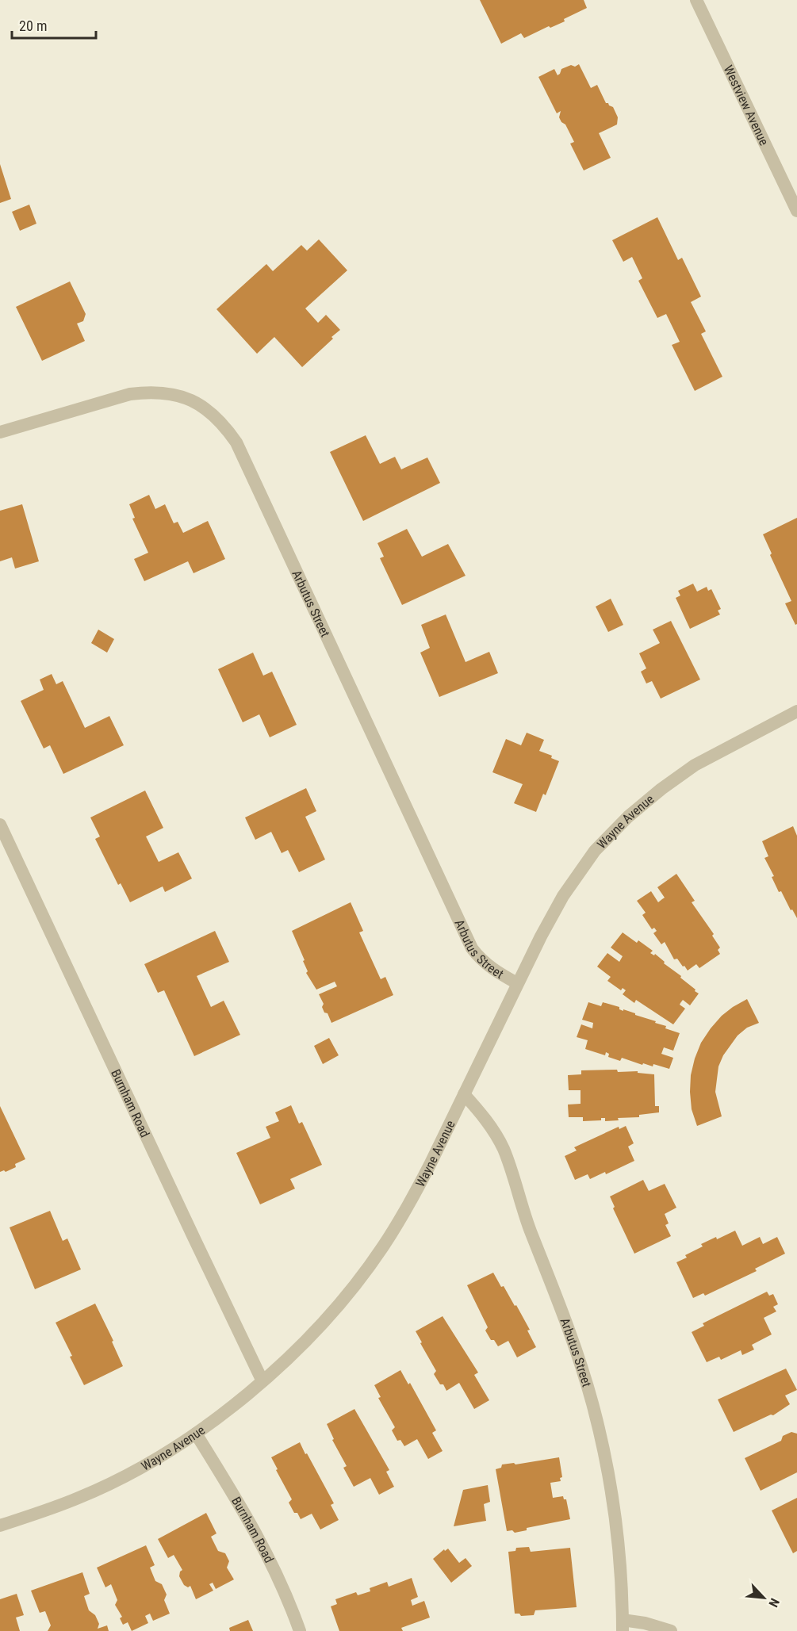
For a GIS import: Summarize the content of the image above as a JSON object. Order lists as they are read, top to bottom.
{
  "streets": {
    "street": [
      "Westview Avenue",
      "Arbutus Street",
      "Wayne Avenue",
      "Burnham Road"
    ]
  },
  "crossings": [
    ["Arbutus Street", "Wayne Avenue"],
    ["Wayne Avenue", "Burnham Road"]
  ],
  "scale_bar": "20 m",
  "north": "bottom right"
}
